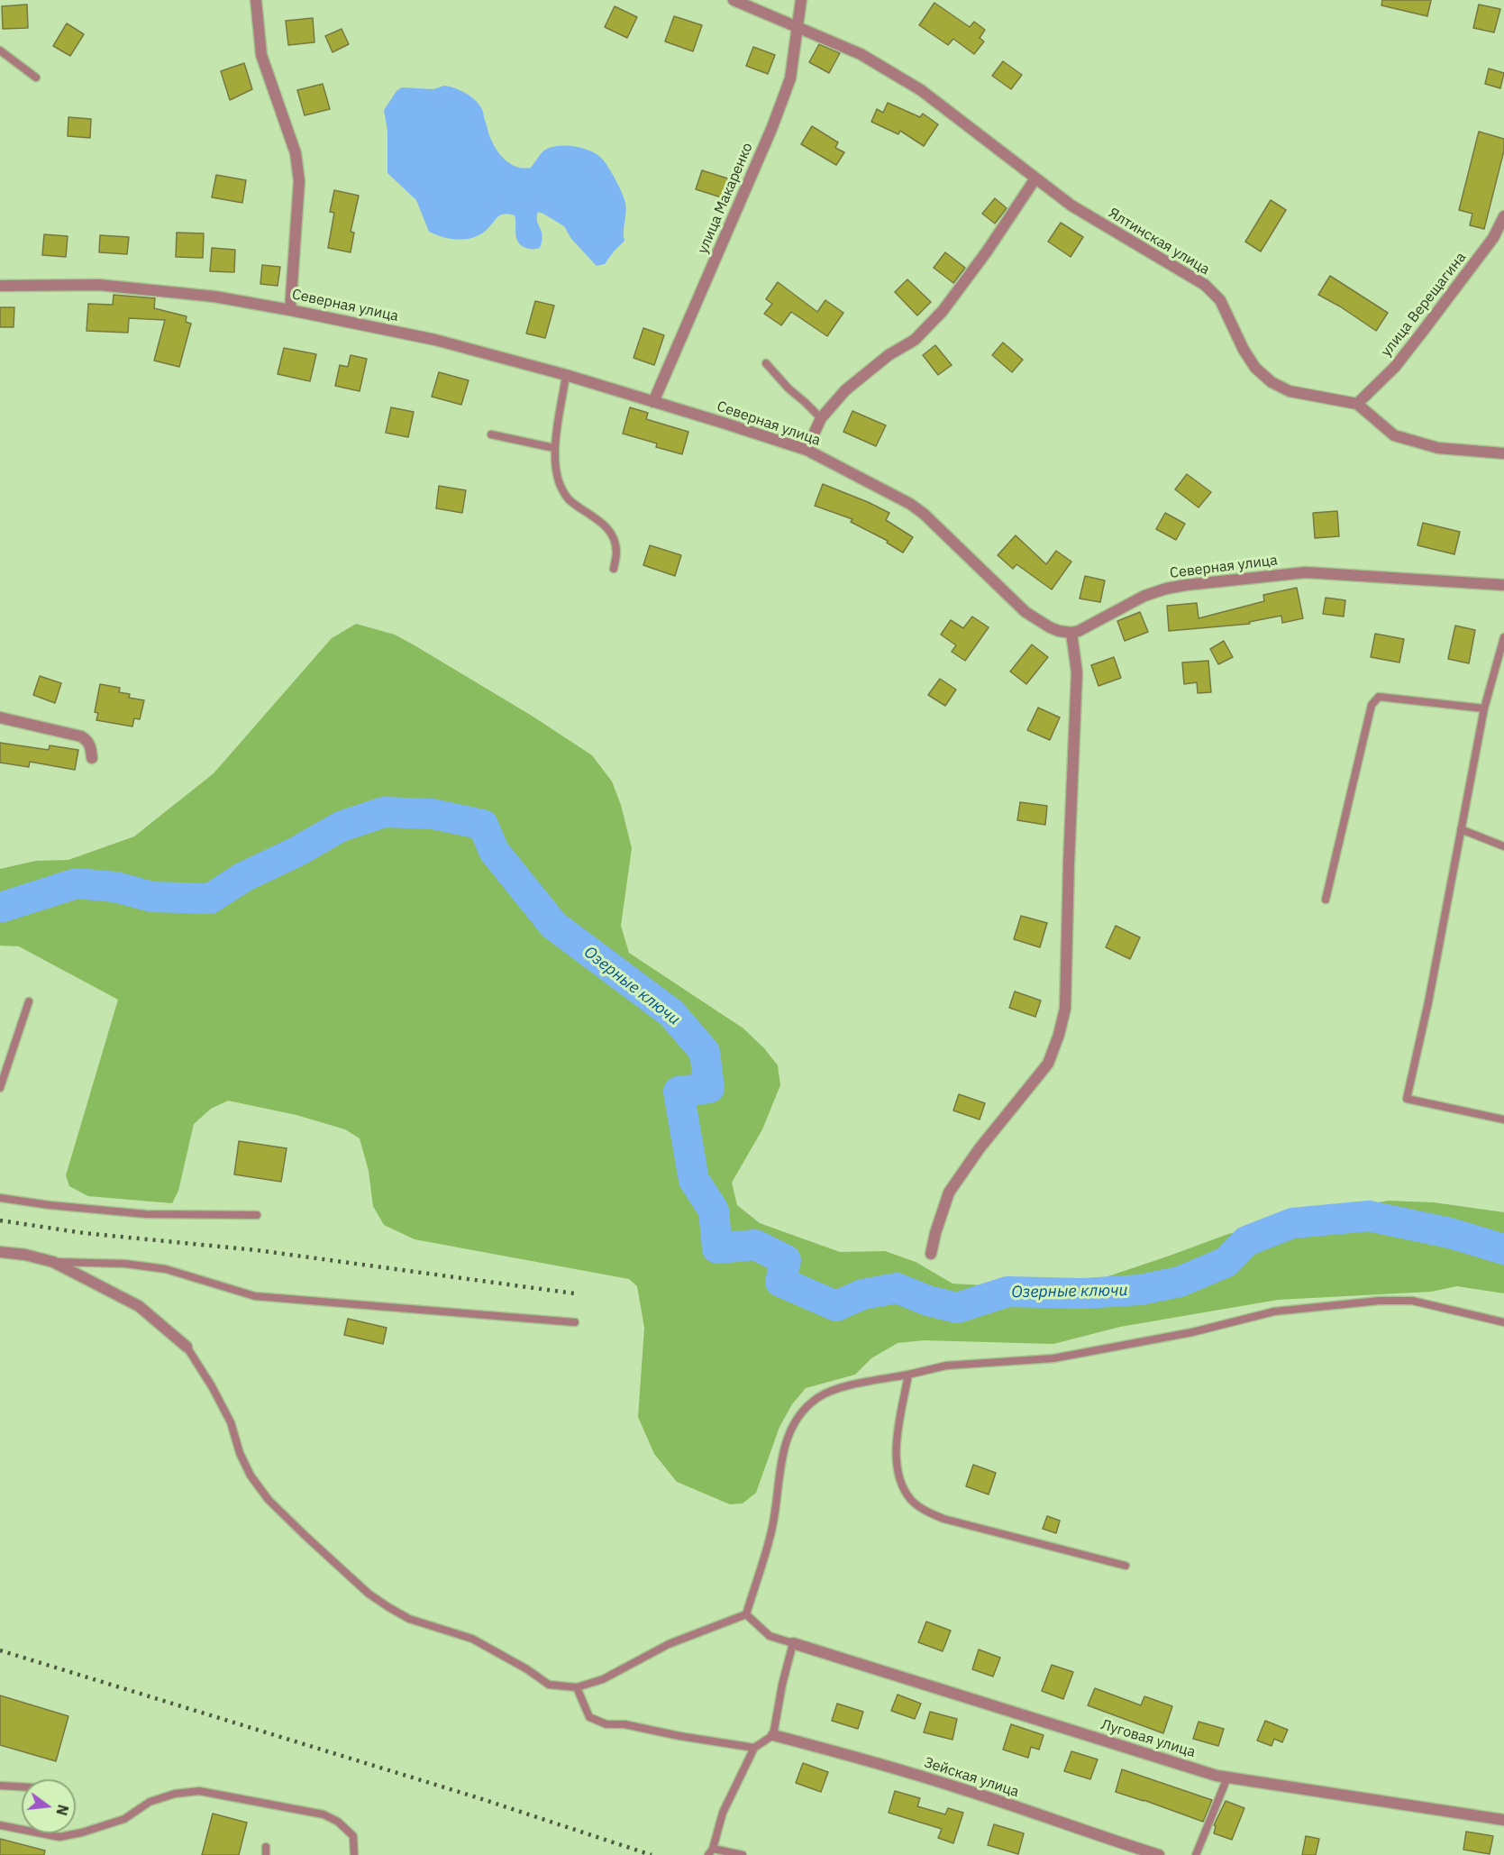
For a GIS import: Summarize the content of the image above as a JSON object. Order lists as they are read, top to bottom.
{
  "streets": {
    "street": [
      "улица Макаренко",
      "Ялтинская улица",
      "улица Верещагина",
      "Северная улица",
      "Луговая улица",
      "Зейская улица"
    ]
  },
  "crossings": [
    ["улица Макаренко", "Ялтинская улица"],
    ["улица Макаренко", "Северная улица"],
    ["Ялтинская улица", "улица Верещагина"]
  ],
  "water": ["Озерные ключи"],
  "north": "right"
}
